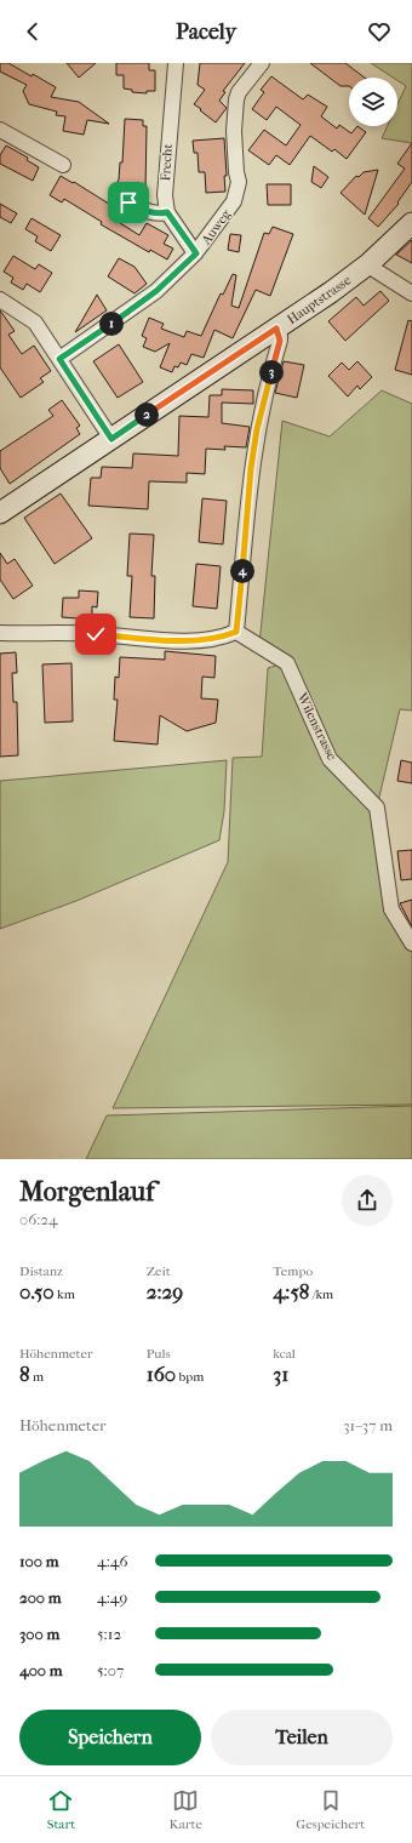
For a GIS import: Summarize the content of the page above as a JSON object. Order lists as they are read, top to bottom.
{
  "streets": {
    "street": [
      "Frecht",
      "Auweg",
      "Hauptstrasse",
      "Wilenstrasse"
    ]
  },
  "crossings": [
    ["Frecht", "Auweg"]
  ],
  "page": {
    "header": "Pacely",
    "pins": [
      "1",
      "3",
      "2",
      "4"
    ],
    "heading": ["Morgenlauf", "06:24"],
    "stats": [
      ["Distanz", "0.50 km"],
      ["Zeit", "2:29"],
      ["Tempo", "4:58 /km"],
      ["Höhenmeter", "8 m"],
      ["Puls", "160 bpm"],
      ["kcal", "31"]
    ],
    "chart": ["Höhenmeter", "31–37 m"],
    "list": [
      {
        "name": "100 m",
        "note": "4:46"
      },
      {
        "name": "200 m",
        "note": "4:49"
      },
      {
        "name": "300 m",
        "note": "5:12"
      },
      {
        "name": "400 m",
        "note": "5:07"
      }
    ],
    "buttons": ["Speichern", "Teilen"],
    "tabs": ["Start", "Karte", "Gespeichert"]
  }
}
